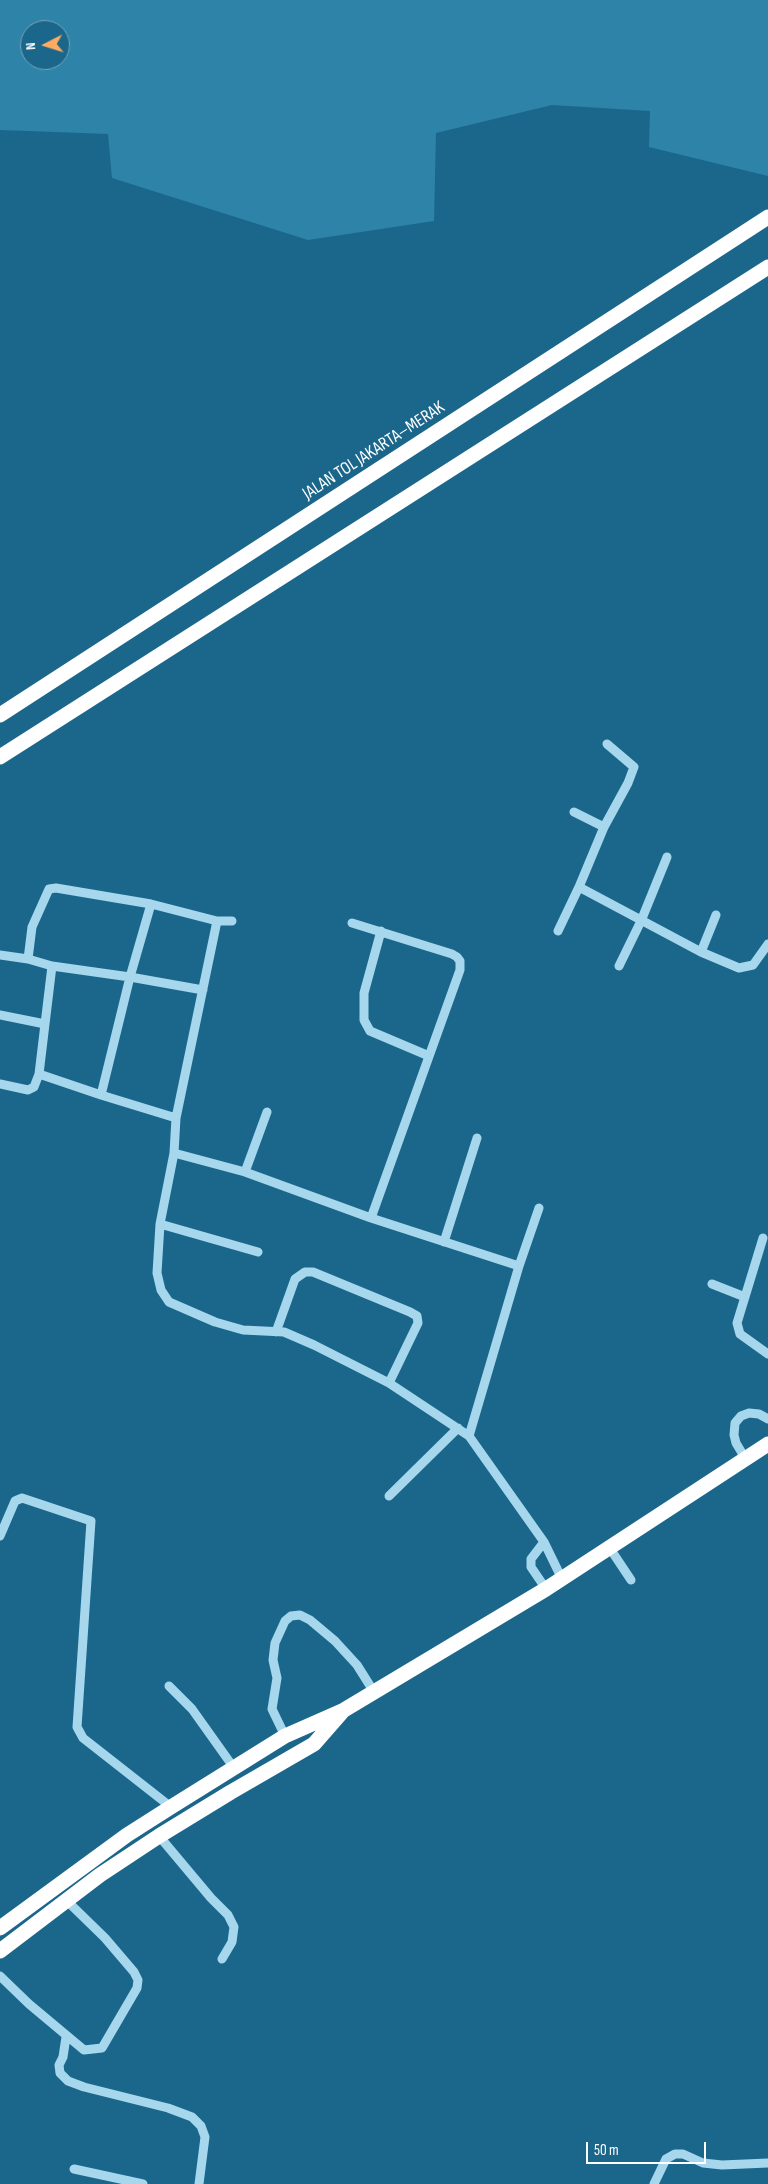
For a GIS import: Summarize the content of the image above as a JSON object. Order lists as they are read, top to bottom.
{
  "streets": {
    "highway": ["JALAN TOL JAKARTA–MERAK"]
  },
  "scale_bar": "50 m",
  "north": "left"
}
